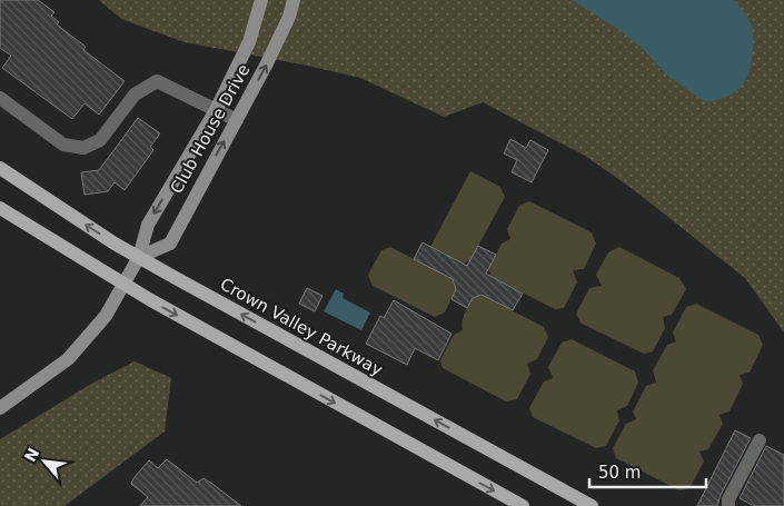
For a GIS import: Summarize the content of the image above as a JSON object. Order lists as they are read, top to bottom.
{
  "streets": {
    "main road": ["Crown Valley Parkway"],
    "street": ["Club House Drive"]
  },
  "crossings": [
    ["Club House Drive", "Crown Valley Parkway"]
  ],
  "scale_bar": "50 m",
  "north": "top left"
}
